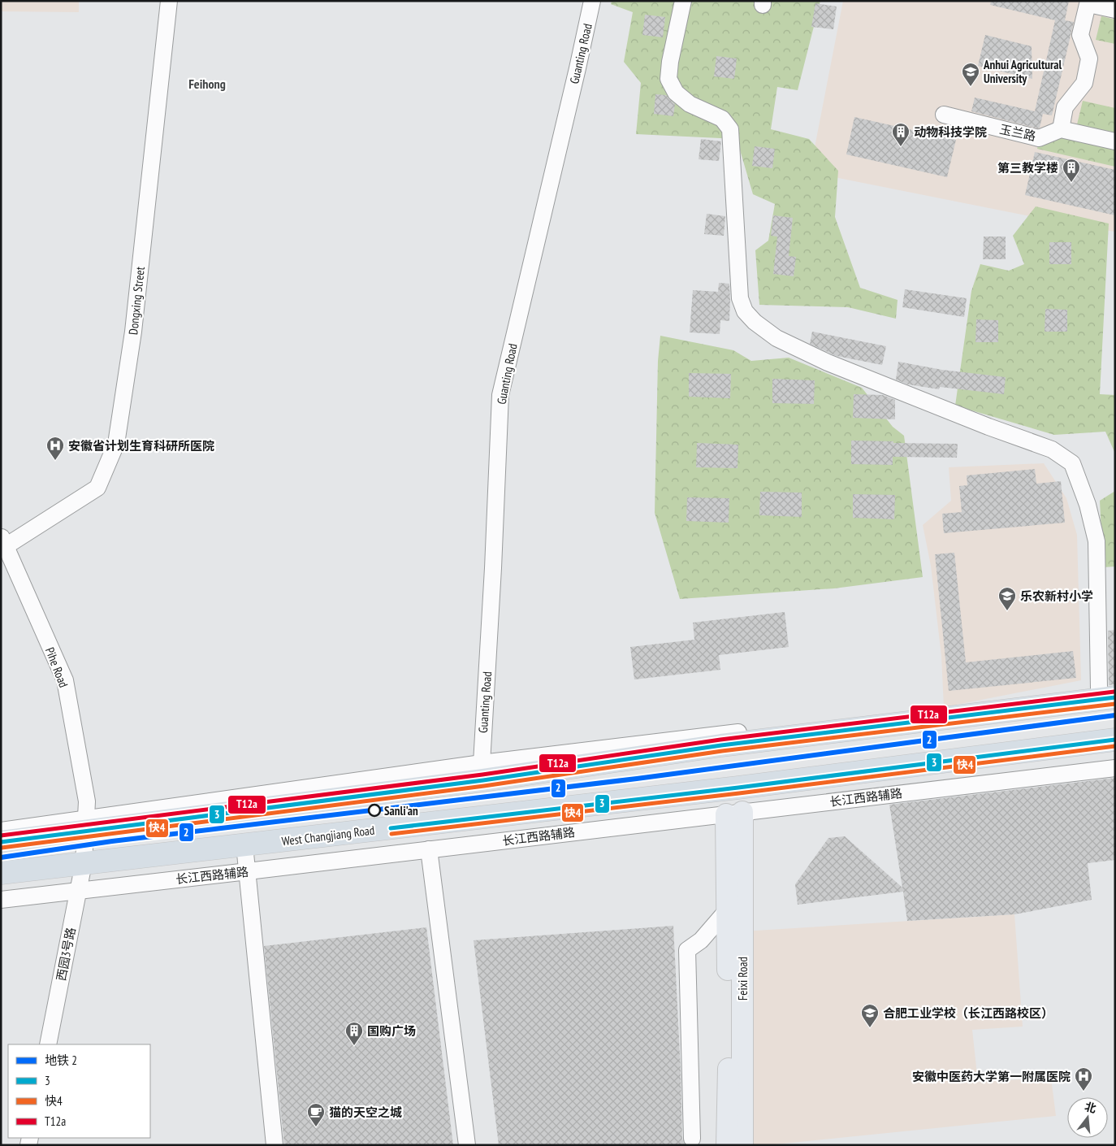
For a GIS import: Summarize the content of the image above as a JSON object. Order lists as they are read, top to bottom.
{
  "streets": {
    "highway": ["West Changjiang Road"],
    "main road": ["Feixi Road"],
    "street": [
      "Guanting Road",
      "玉兰路",
      "Dongxing Street",
      "Pihe Road",
      "长江西路辅路",
      "西园3号路"
    ]
  },
  "crossings": [
    ["Dongxing Street", "Pihe Road"],
    ["Pihe Road", "West Changjiang Road"],
    ["Pihe Road", "西园3号路"],
    ["长江西路辅路", "西园3号路"],
    ["长江西路辅路", "Feixi Road"],
    ["West Changjiang Road", "西园3号路"]
  ],
  "districts": ["Feihong"],
  "places": {
    "school or university": ["Anhui Agricultural University", "乐农新村小学", "合肥工业学校（长江西路校区）"],
    "building": ["动物科技学院", "第三教学楼", "国购广场"],
    "hospital": ["安徽省计划生育科研所医院", "安徽中医药大学第一附属医院"],
    "other": ["Sanli'an"],
    "cafe": ["猫的天空之城"]
  },
  "lines": [
    "transit line T12a",
    "transit line 3",
    "transit line 快4",
    "metro line 2"
  ],
  "legend": [
    "地铁 2",
    "3",
    "快4",
    "T12a"
  ],
  "north": "top"
}
